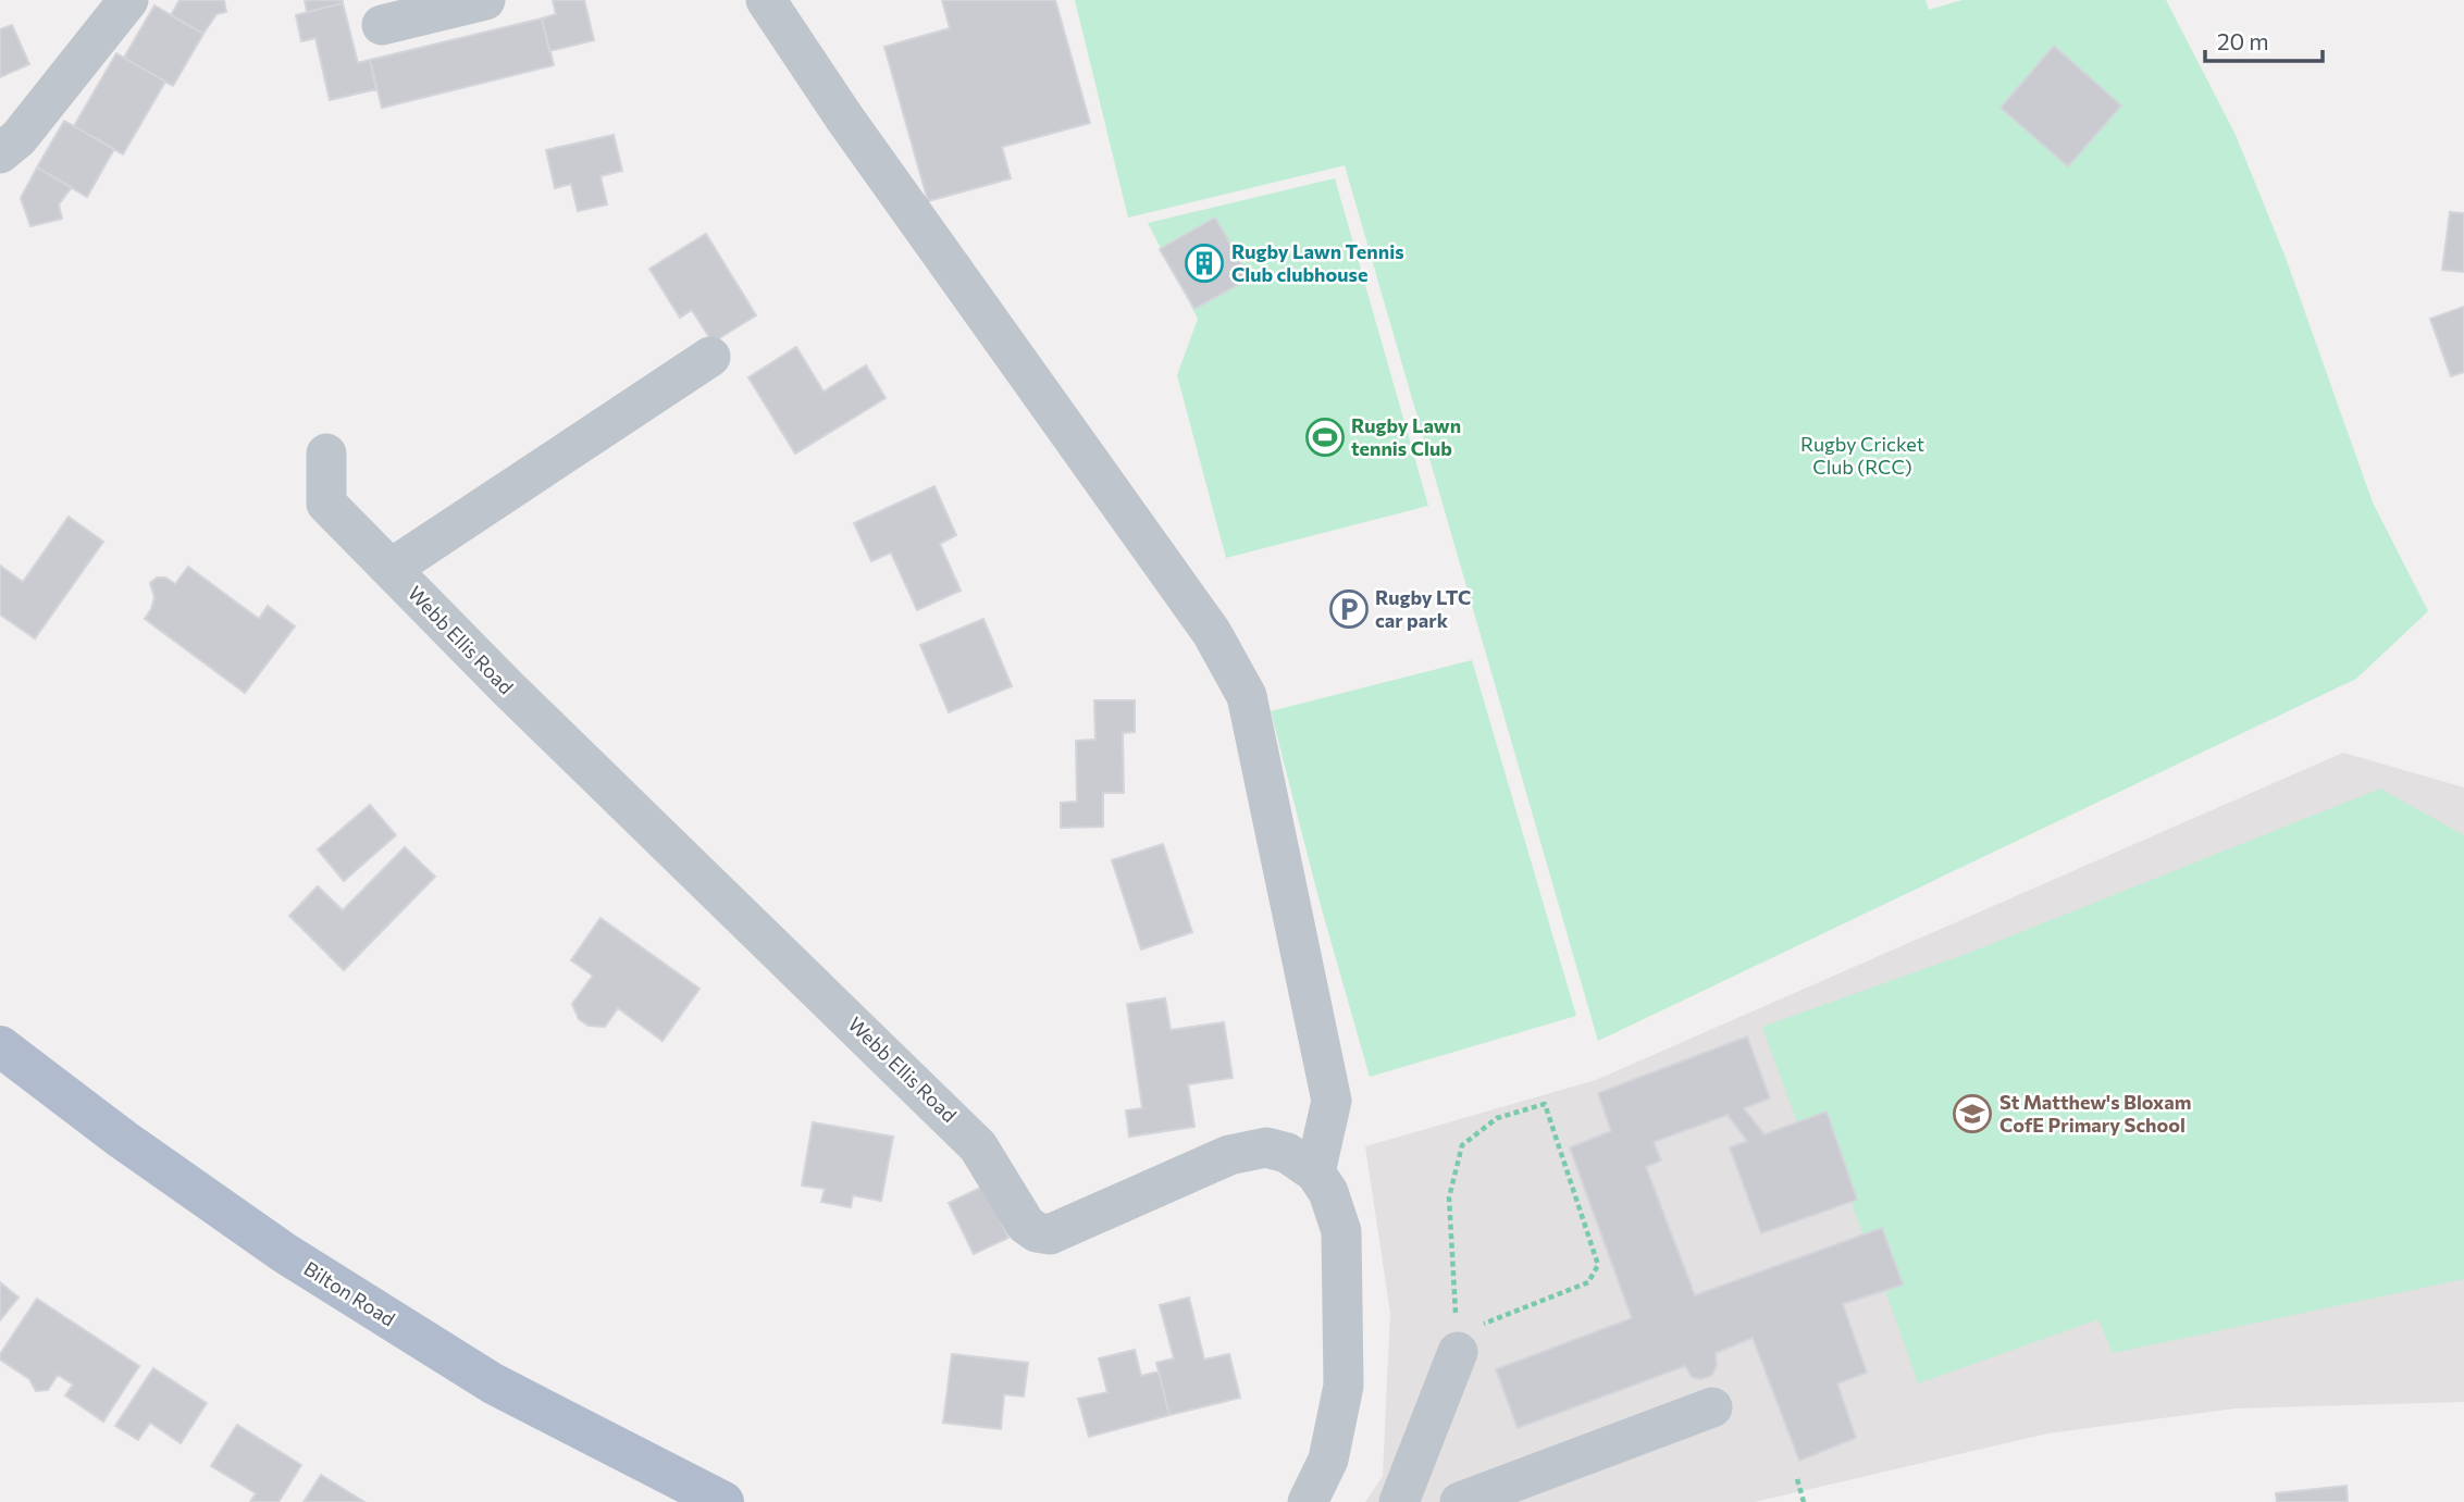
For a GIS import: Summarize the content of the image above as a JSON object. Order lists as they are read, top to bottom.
{
  "streets": {
    "main road": ["Bilton Road"],
    "street": ["Webb Ellis Road"]
  },
  "parks": ["Rugby Cricket Club (RCC)"],
  "places": {
    "building": ["Rugby Lawn Tennis Club clubhouse"],
    "sports": ["Rugby Lawn tennis Club"],
    "parking": ["Rugby LTC car park"],
    "school or university": ["St Matthew's Bloxam CofE Primary School"]
  },
  "scale_bar": "20 m"
}
